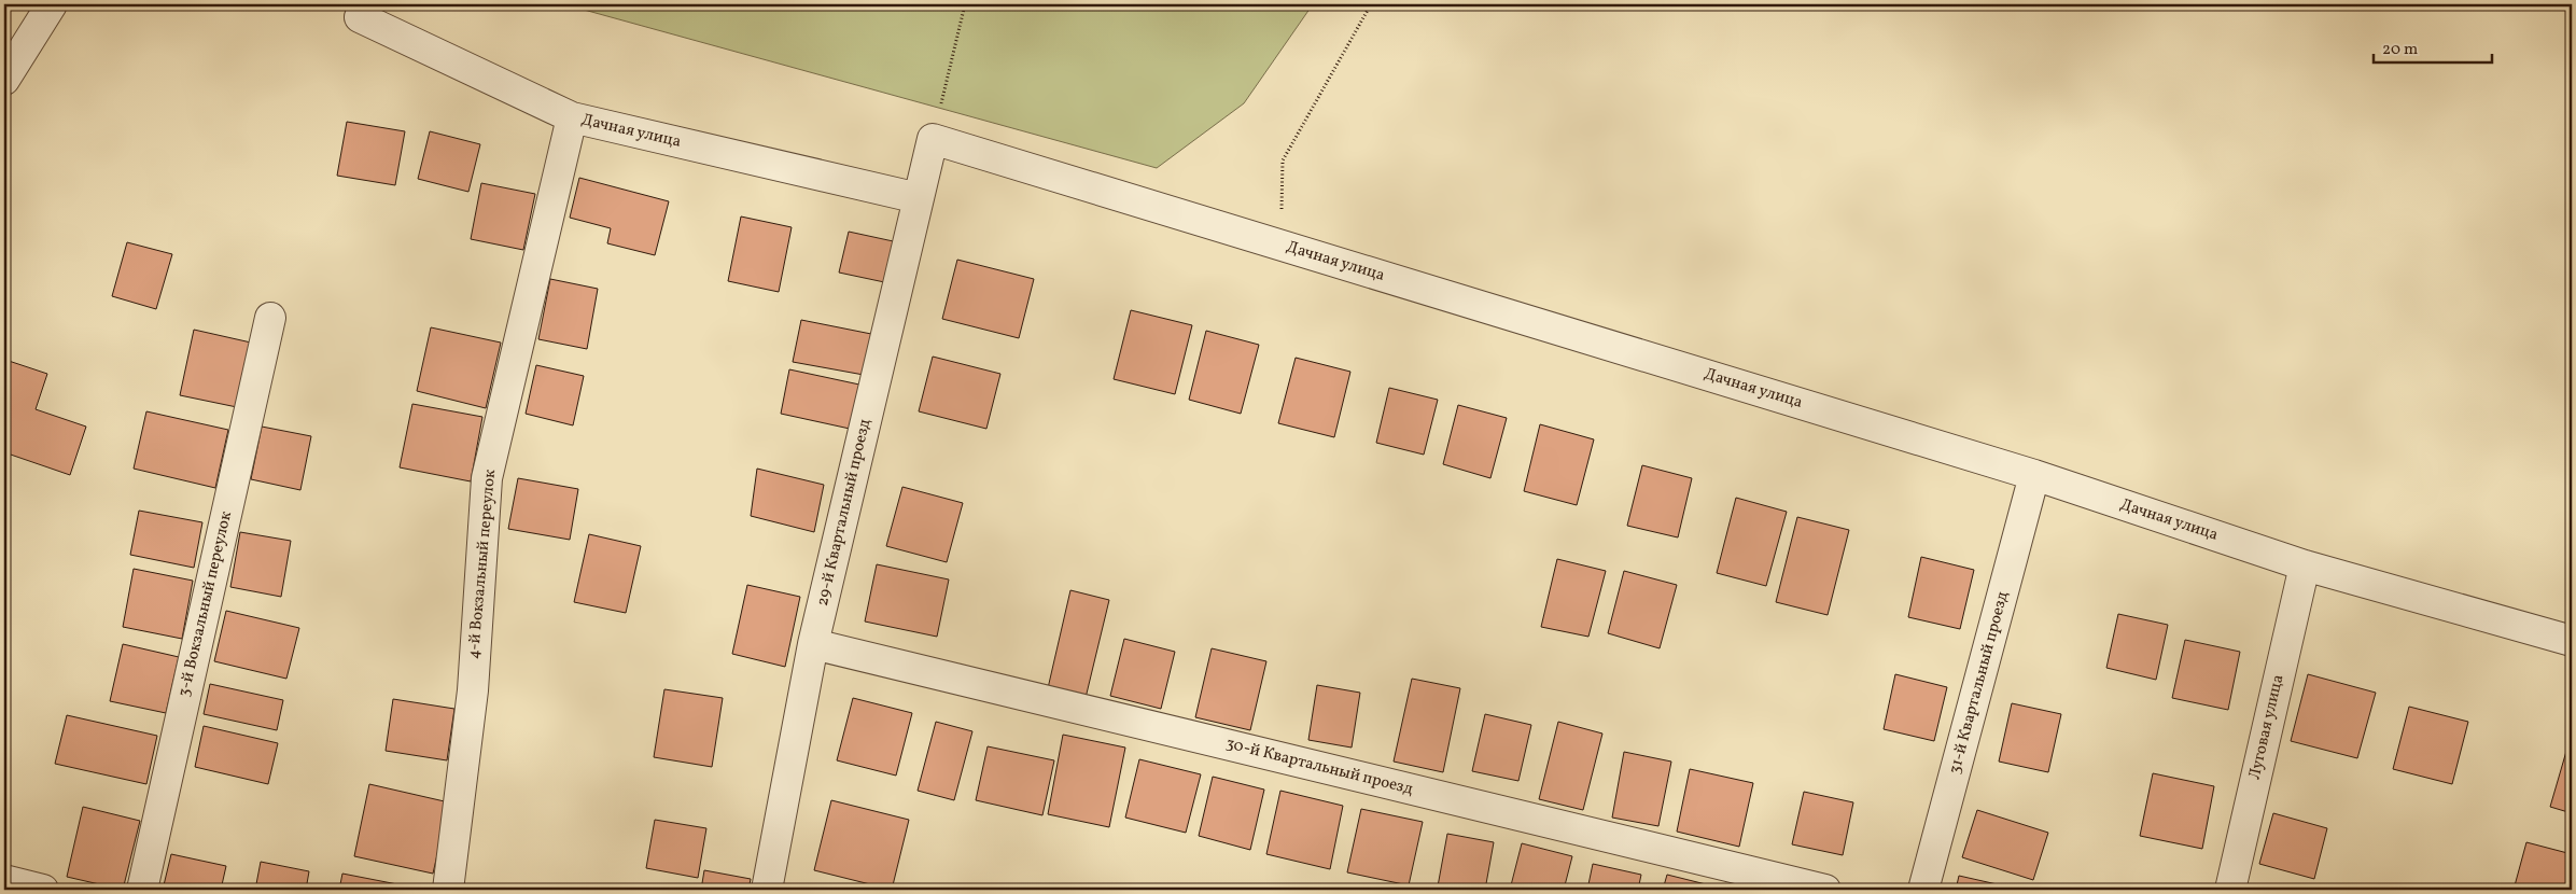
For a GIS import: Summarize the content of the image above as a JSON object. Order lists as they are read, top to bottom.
{
  "streets": {
    "street": [
      "Дачная улица",
      "29-й Квартальный проезд",
      "4-й Вокзальный переулок",
      "3-й Вокзальный переулок",
      "31-й Квартальный проезд",
      "Луговая улица",
      "30-й Квартальный проезд"
    ]
  },
  "crossings": [
    ["Дачная улица", "29-й Квартальный проезд"],
    ["Дачная улица", "4-й Вокзальный переулок"],
    ["Дачная улица", "31-й Квартальный проезд"],
    ["Дачная улица", "Луговая улица"],
    ["29-й Квартальный проезд", "30-й Квартальный проезд"]
  ],
  "scale_bar": "20 m"
}
